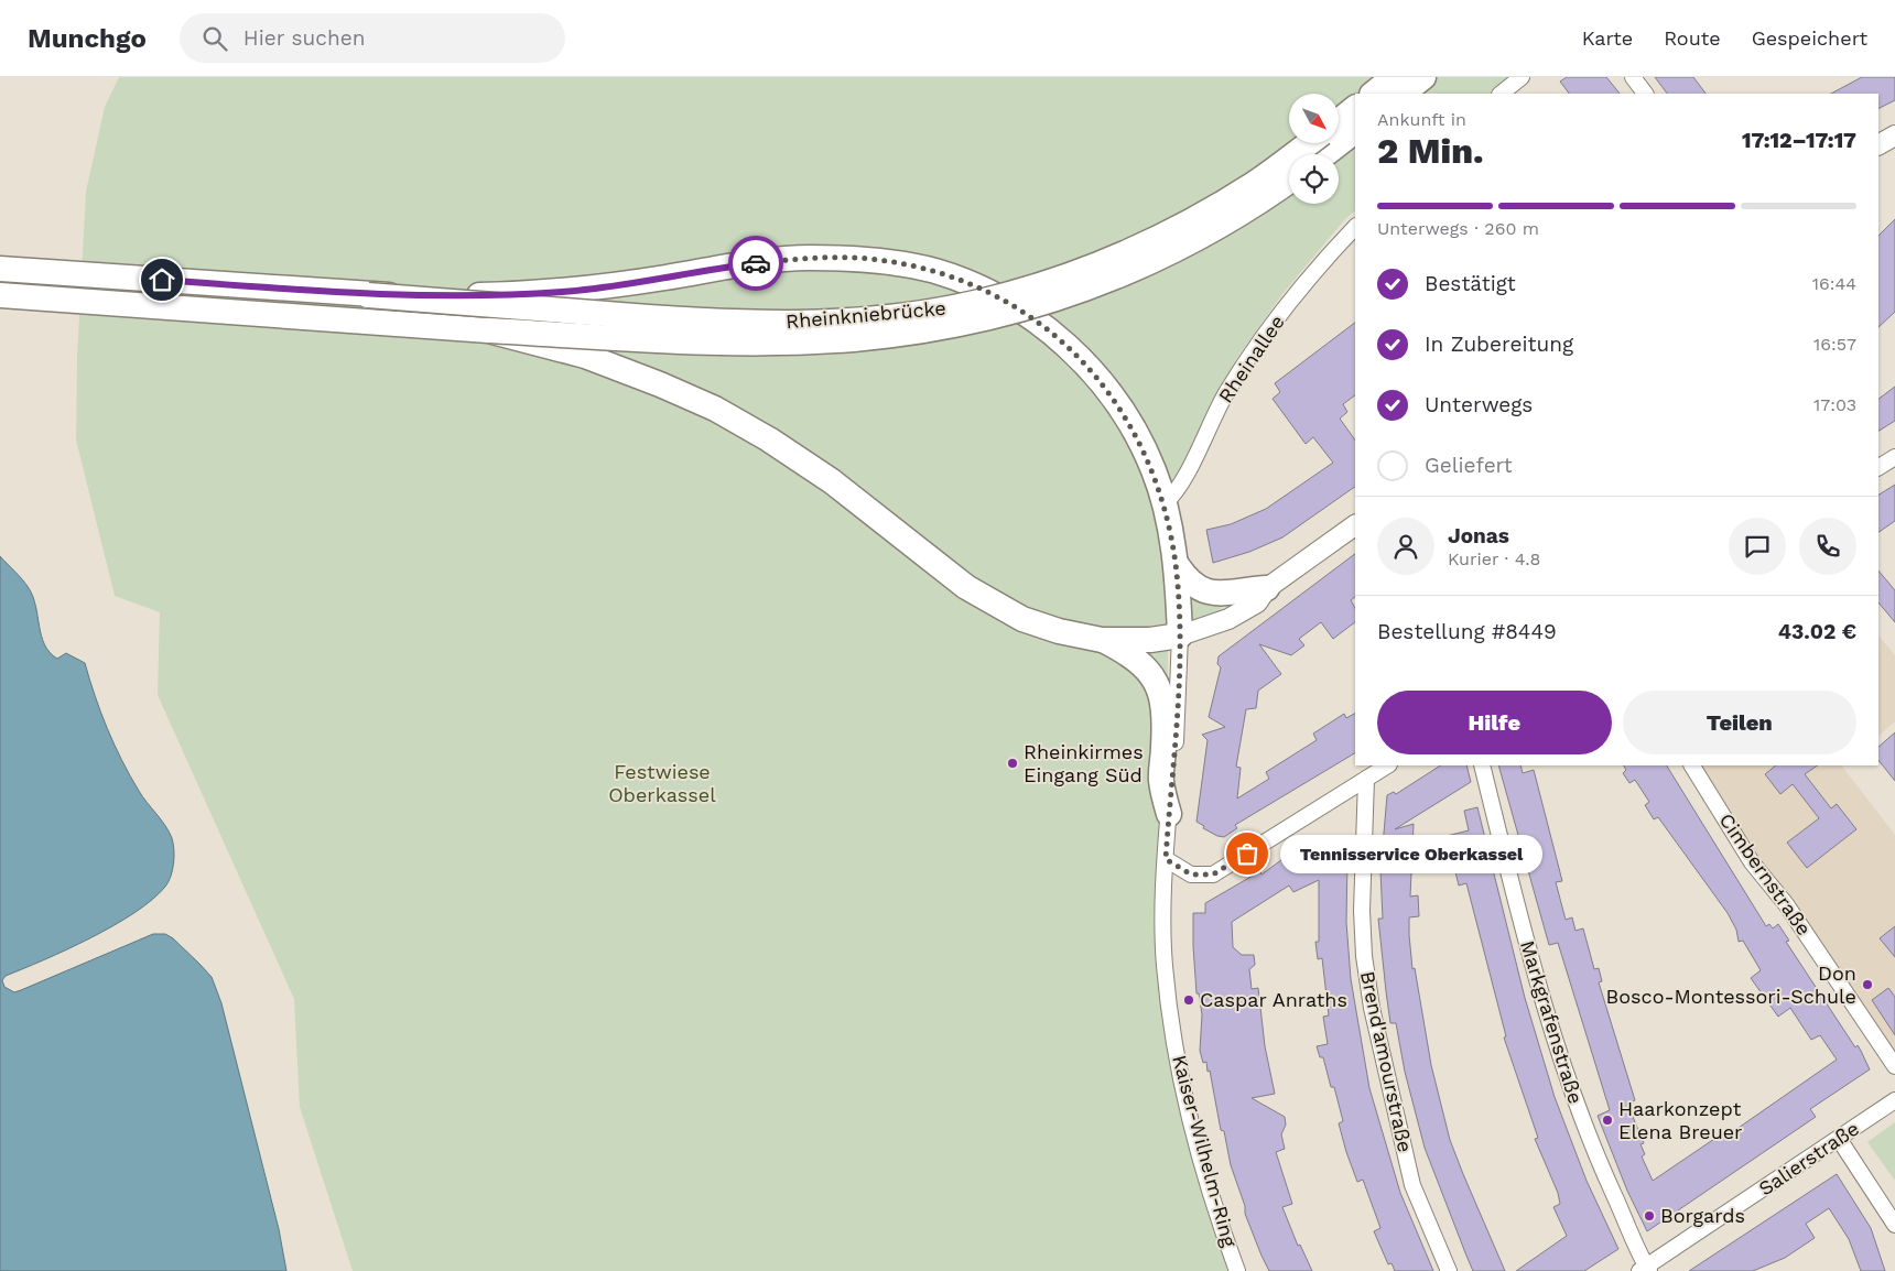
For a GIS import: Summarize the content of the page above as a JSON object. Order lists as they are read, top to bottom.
{
  "streets": {
    "highway": ["Rheinkniebrücke"],
    "street": [
      "Rheinallee",
      "Cimbernstraße",
      "Markgrafenstraße",
      "Brend'amourstraße",
      "Kaiser-Wilhelm-Ring",
      "Salierstraße"
    ]
  },
  "crossings": [
    ["Markgrafenstraße", "Salierstraße"]
  ],
  "parks": ["Festwiese Oberkassel"],
  "places": [
    "Rheinkirmes Eingang Süd",
    "Tennisservice Oberkassel",
    "Don Bosco-Montessori-Schule",
    "Caspar Anraths",
    "Haarkonzept Elena Breuer",
    "Borgards"
  ],
  "north": "bottom right",
  "page": {
    "header": "Munchgo",
    "search": "Hier suchen",
    "nav": ["Karte", "Route", "Gespeichert"],
    "heading": ["2 Min.", "Ankunft in", "17:12–17:17"],
    "panel": [
      "Jonas",
      "Kurier · 4.8",
      "Bestellung #8449",
      "43.02 €"
    ],
    "bar": "Unterwegs · 260 m",
    "list": [
      ["Bestätigt", "16:44"],
      ["In Zubereitung", "16:57"],
      ["Unterwegs", "17:03"],
      "Geliefert"
    ],
    "buttons": ["Hilfe", "Teilen"],
    "bubble": "Tennisservice Oberkassel"
  }
}
